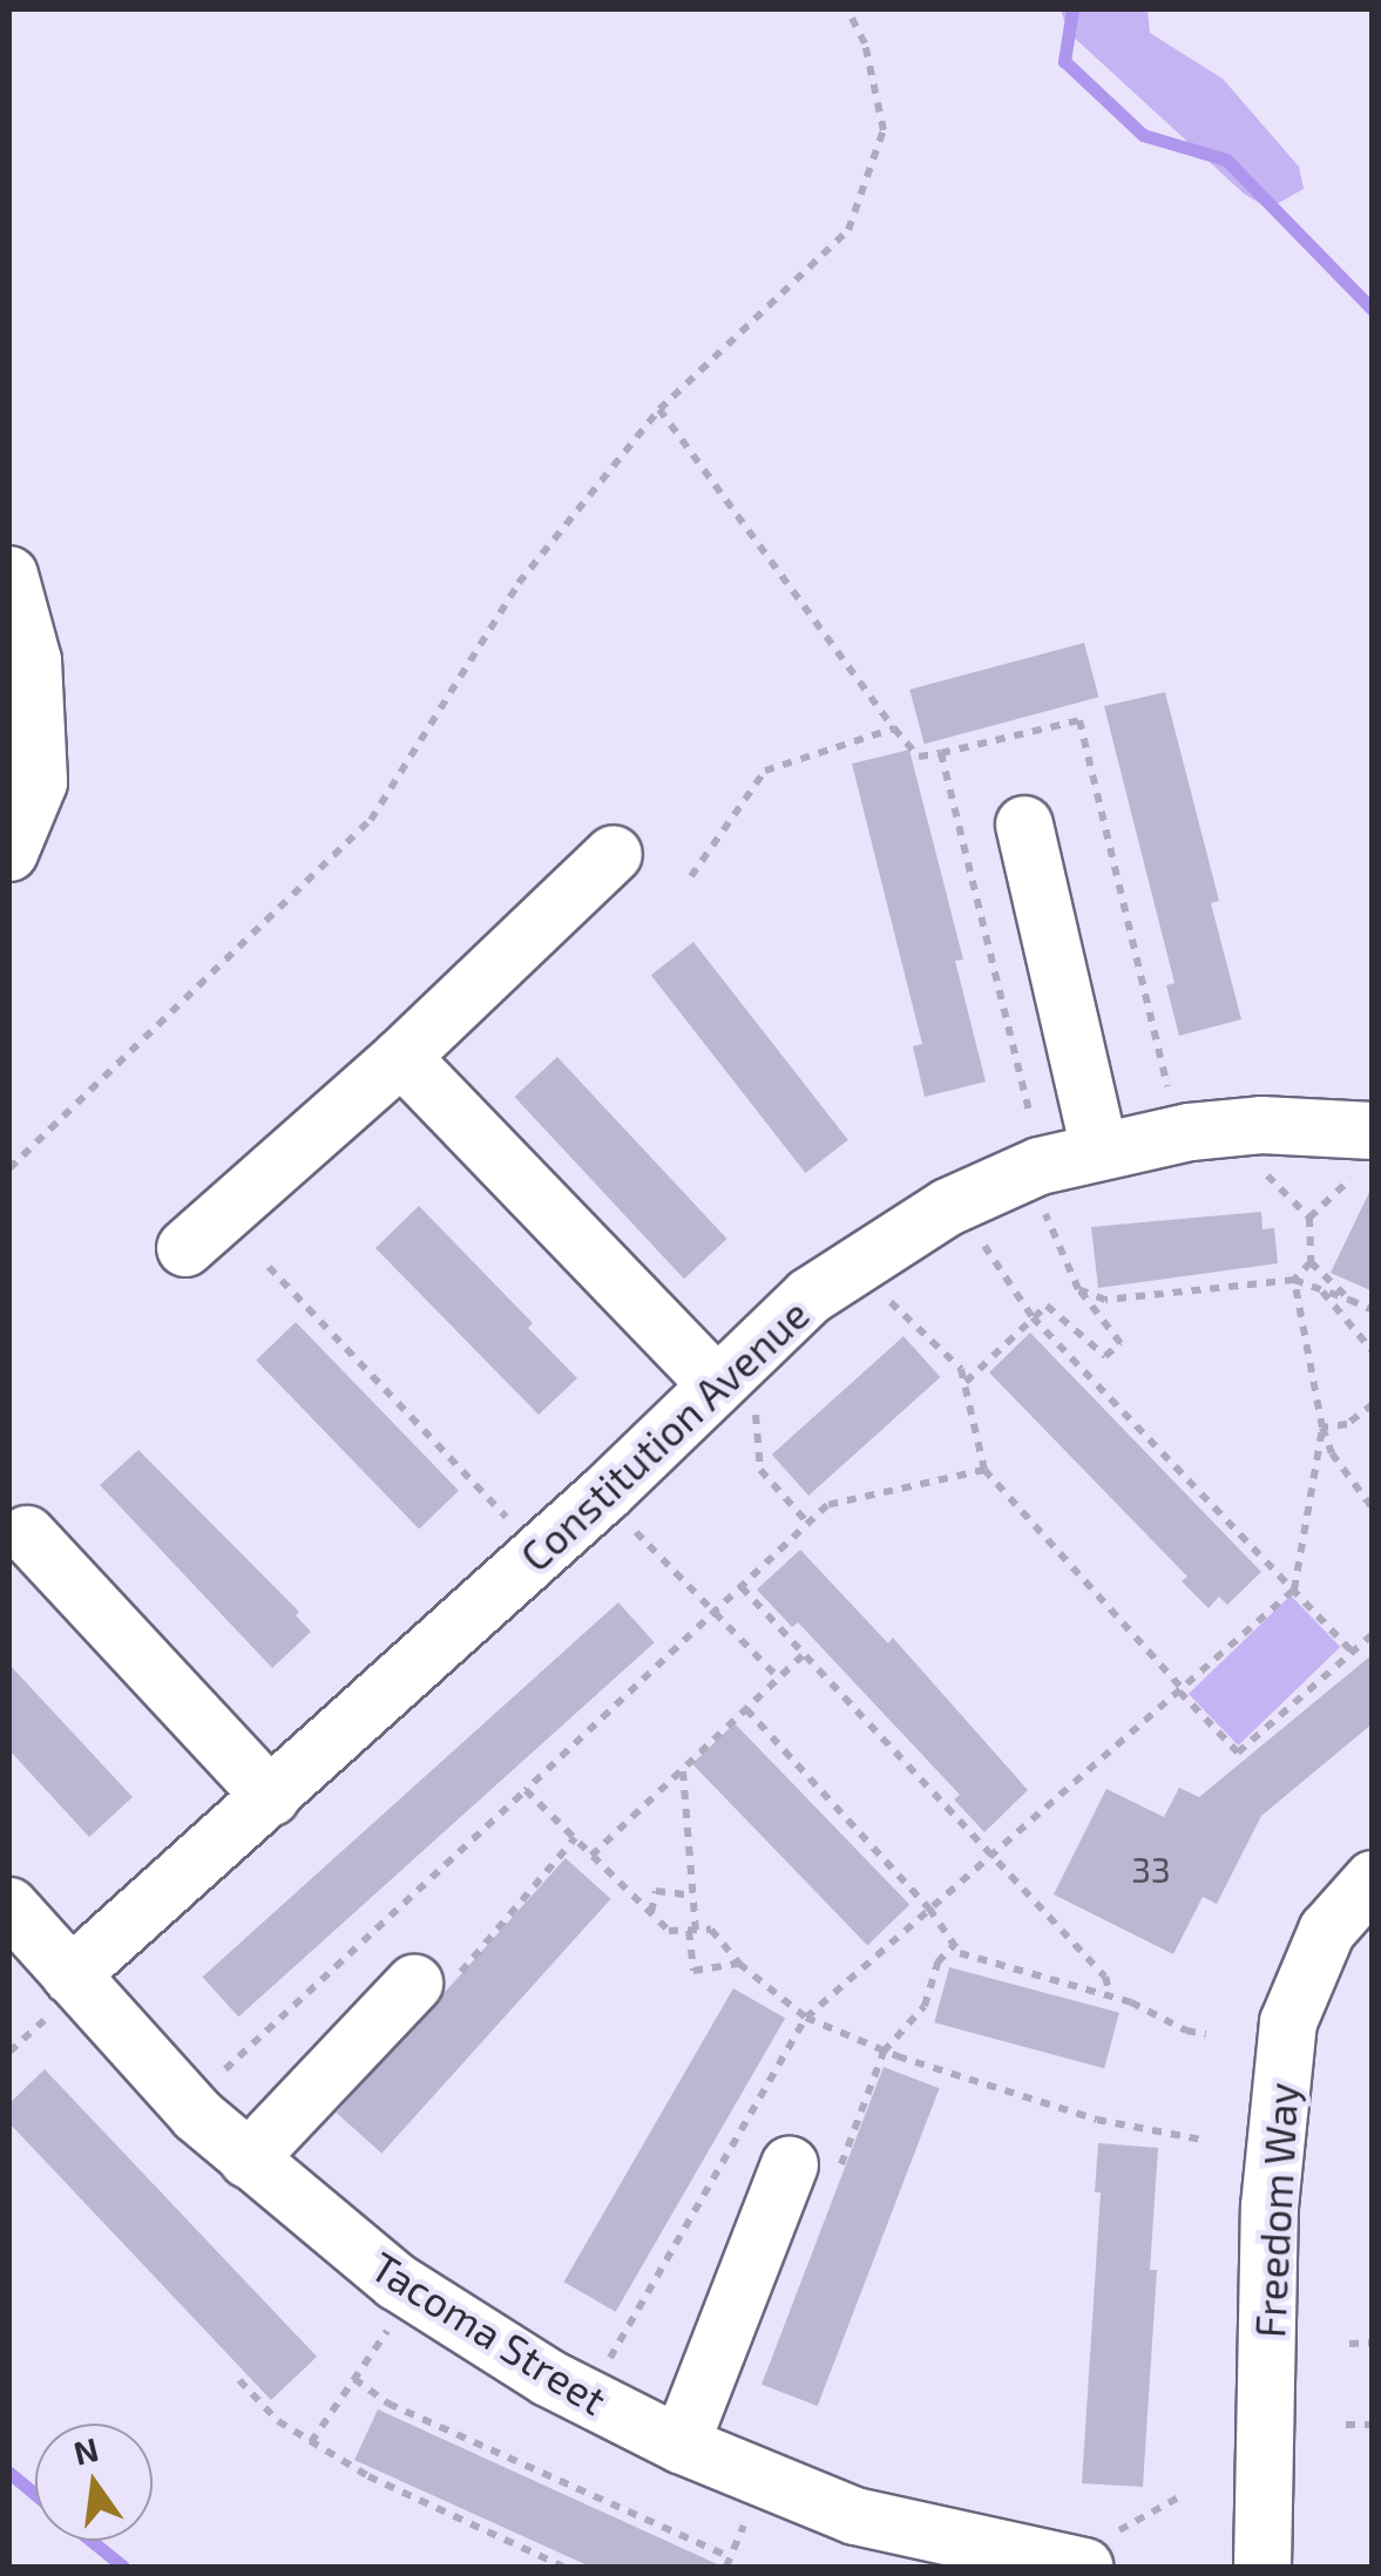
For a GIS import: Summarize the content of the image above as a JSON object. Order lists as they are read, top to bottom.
{
  "streets": {
    "street": ["Constitution Avenue", "Freedom Way", "Tacoma Street"]
  },
  "crossings": [
    ["Constitution Avenue", "Tacoma Street"]
  ],
  "house_numbers": ["33"],
  "north": "top"
}
